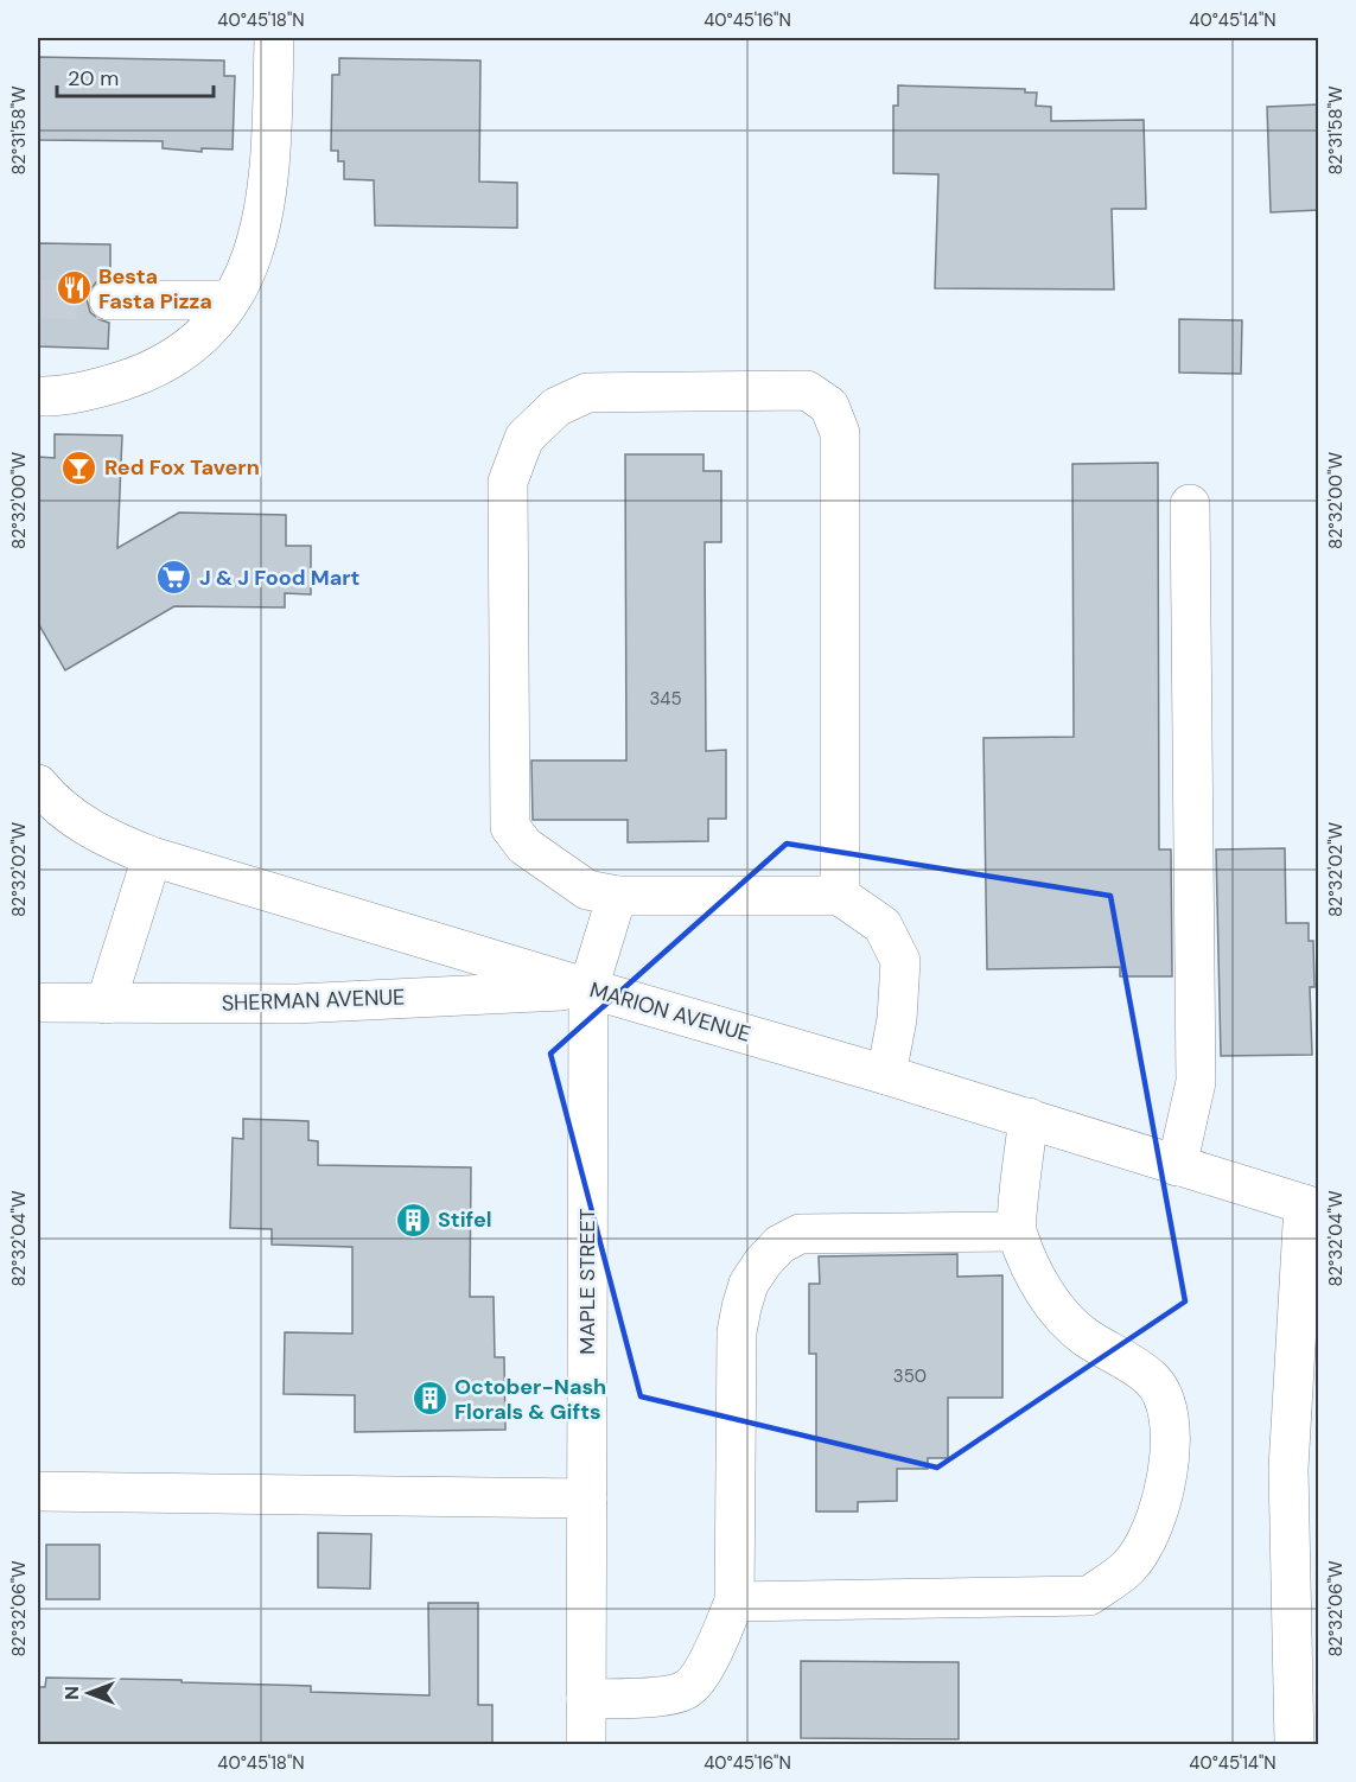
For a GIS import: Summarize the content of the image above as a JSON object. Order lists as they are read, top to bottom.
{
  "streets": {
    "street": ["SHERMAN AVENUE", "MARION AVENUE", "MAPLE STREET"]
  },
  "crossings": [
    ["SHERMAN AVENUE", "MARION AVENUE"],
    ["SHERMAN AVENUE", "MAPLE STREET"],
    ["MARION AVENUE", "MAPLE STREET"]
  ],
  "places": {
    "restaurant": ["Besta Fasta Pizza"],
    "bar": ["Red Fox Tavern"],
    "supermarket": ["J & J Food Mart"],
    "building": ["Stifel", "October-Nash Florals & Gifts"]
  },
  "house_numbers": ["345", "350"],
  "scale_bar": "20 m",
  "north": "left",
  "coordinates": [
    "40°45'18\"N",
    "40°45'16\"N",
    "40°45'14\"N",
    "82°31'58\"W",
    "82°32'00\"W",
    "82°32'02\"W",
    "82°32'04\"W",
    "82°32'06\"W"
  ]
}
